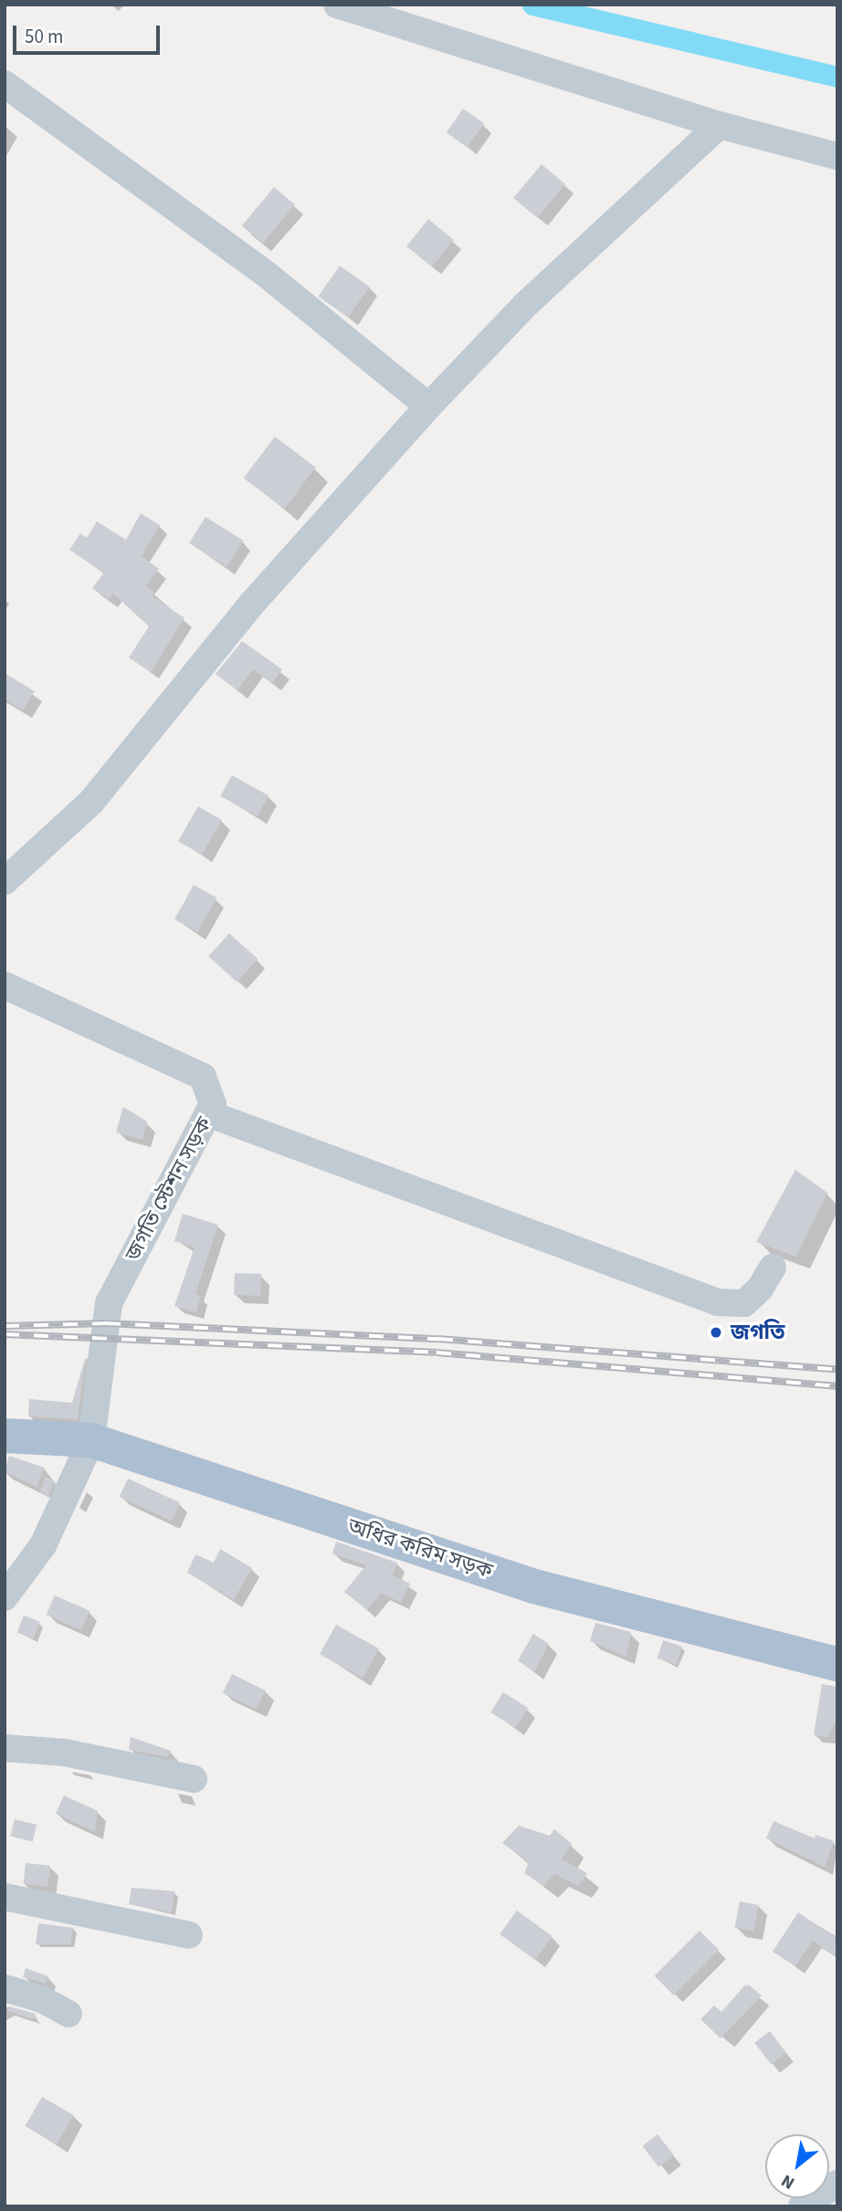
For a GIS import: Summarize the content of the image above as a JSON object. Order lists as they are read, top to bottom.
{
  "streets": {
    "main road": ["অধির করিম সড়ক"],
    "street": ["জগতি স্টেশন সড়ক"]
  },
  "crossings": [
    ["জগতি স্টেশন সড়ক", "অধির করিম সড়ক"]
  ],
  "places": ["জগতি"],
  "scale_bar": "50 m",
  "north": "bottom left"
}
